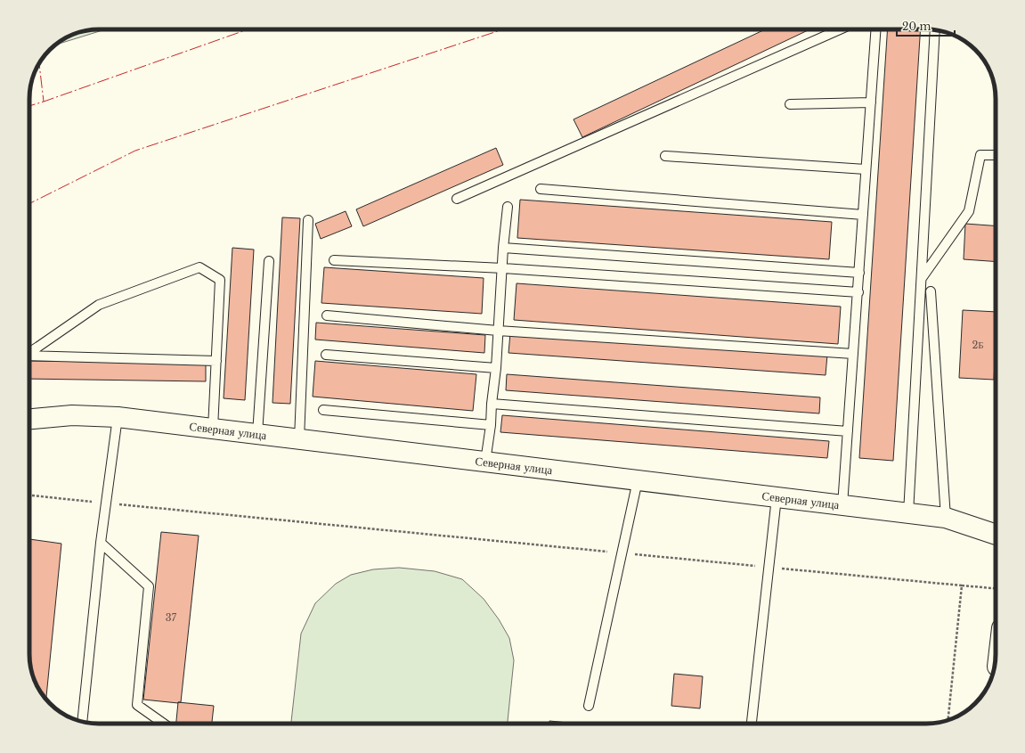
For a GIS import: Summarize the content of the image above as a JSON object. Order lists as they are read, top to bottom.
{
  "streets": {
    "street": ["Северная улица"]
  },
  "house_numbers": ["2Б", "37"],
  "scale_bar": "20 m"
}
